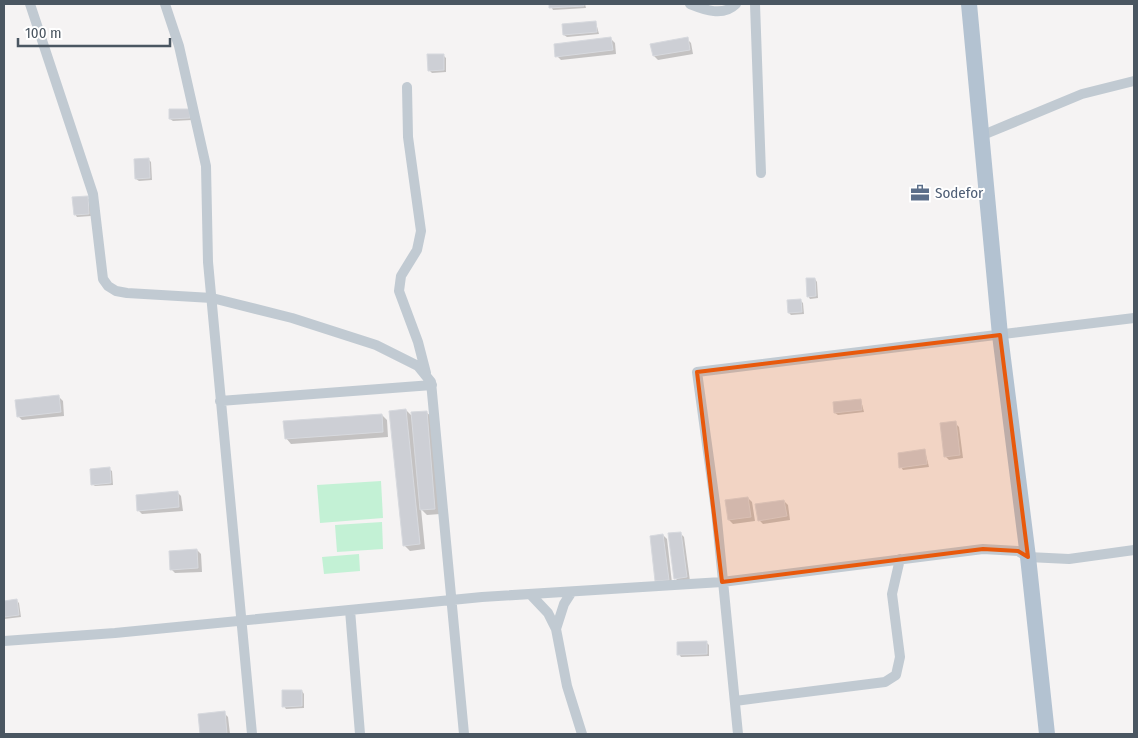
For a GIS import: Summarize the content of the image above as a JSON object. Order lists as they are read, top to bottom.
{
  "places": {
    "office": ["Sodefor"]
  },
  "scale_bar": "100 m"
}
